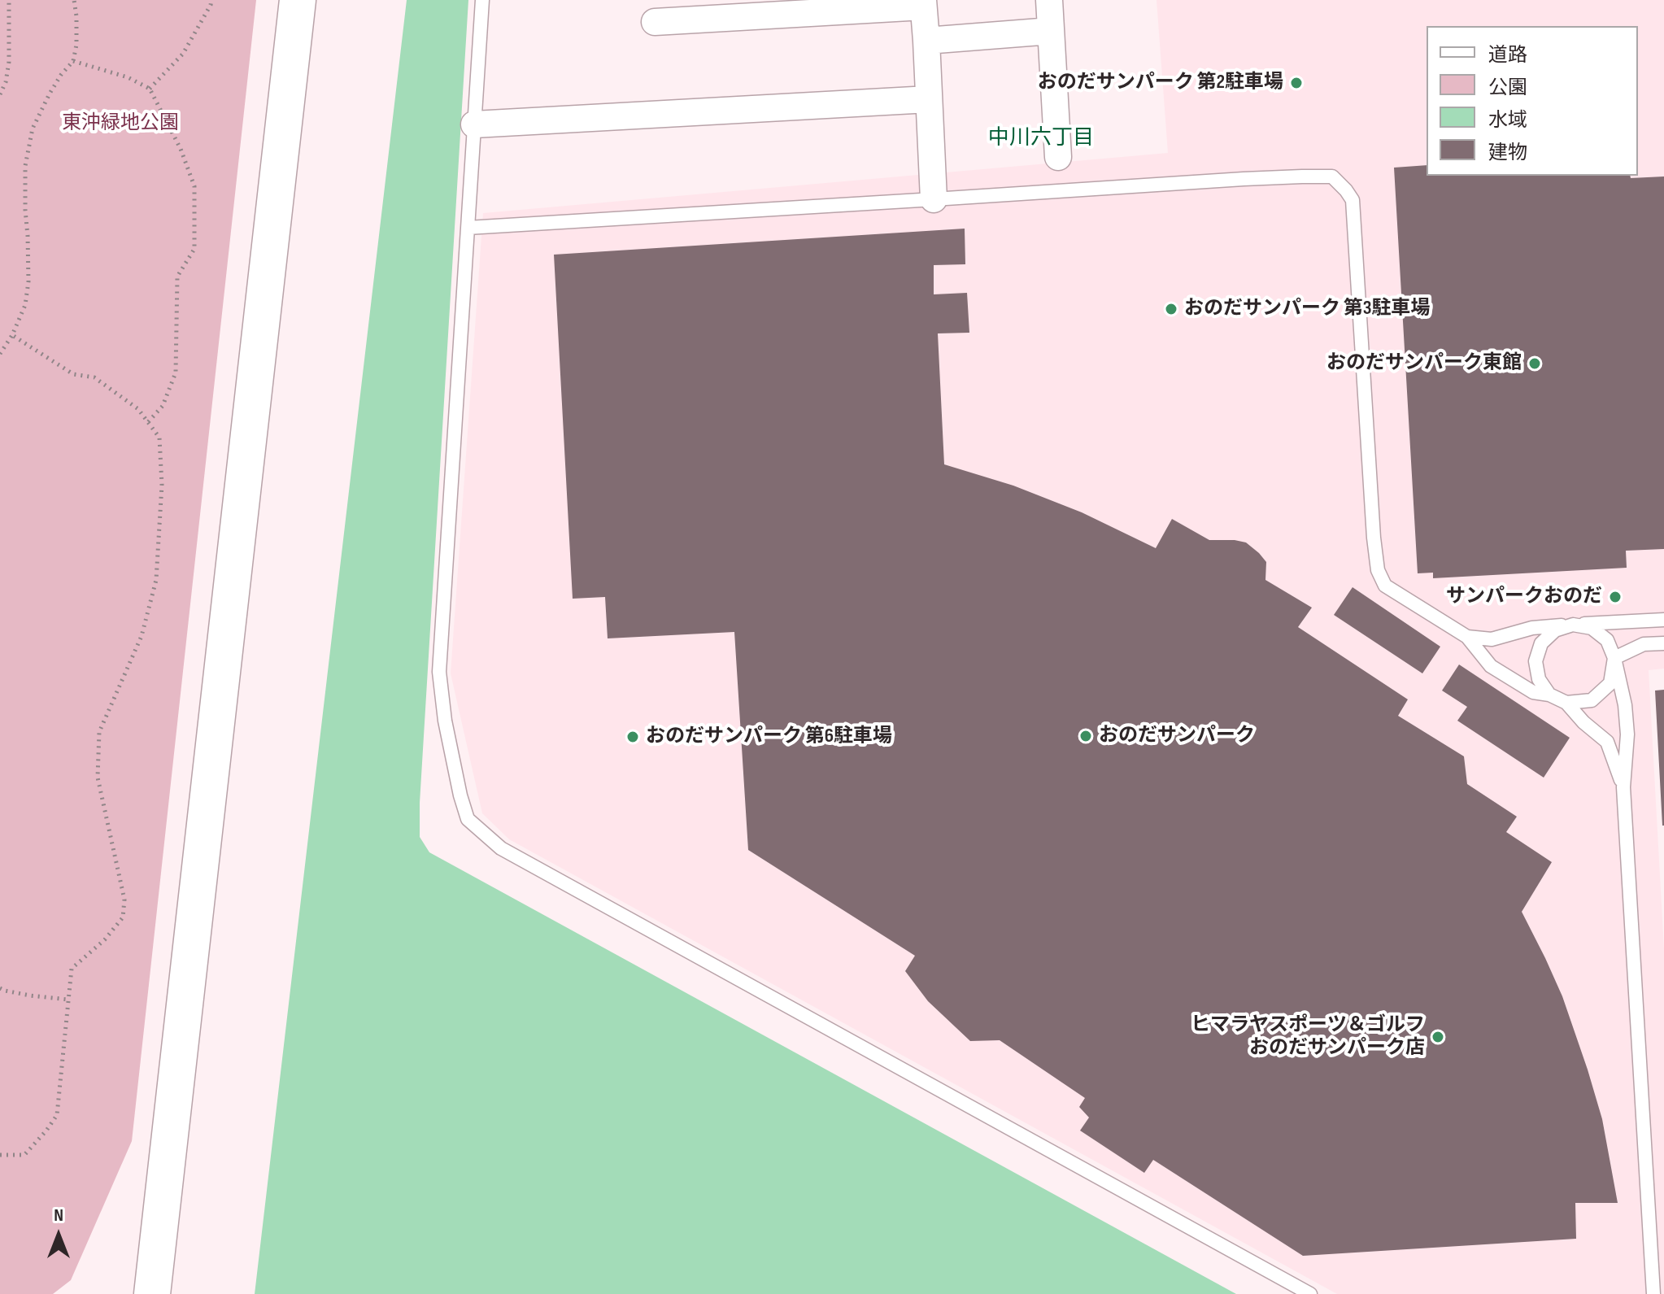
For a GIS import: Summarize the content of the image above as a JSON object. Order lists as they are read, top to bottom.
{
  "districts": ["中川六丁目"],
  "parks": ["東沖緑地公園"],
  "places": [
    "おのだサンパーク 第2駐車場",
    "おのだサンパーク 第3駐車場",
    "おのだサンパーク東館",
    "サンパークおのだ",
    "おのだサンパーク",
    "おのだサンパーク 第6駐車場",
    "ヒマラヤスポーツ＆ゴルフ おのだサンパーク店"
  ],
  "legend": [
    "道路",
    "公園",
    "水域",
    "建物"
  ],
  "north": "top"
}
